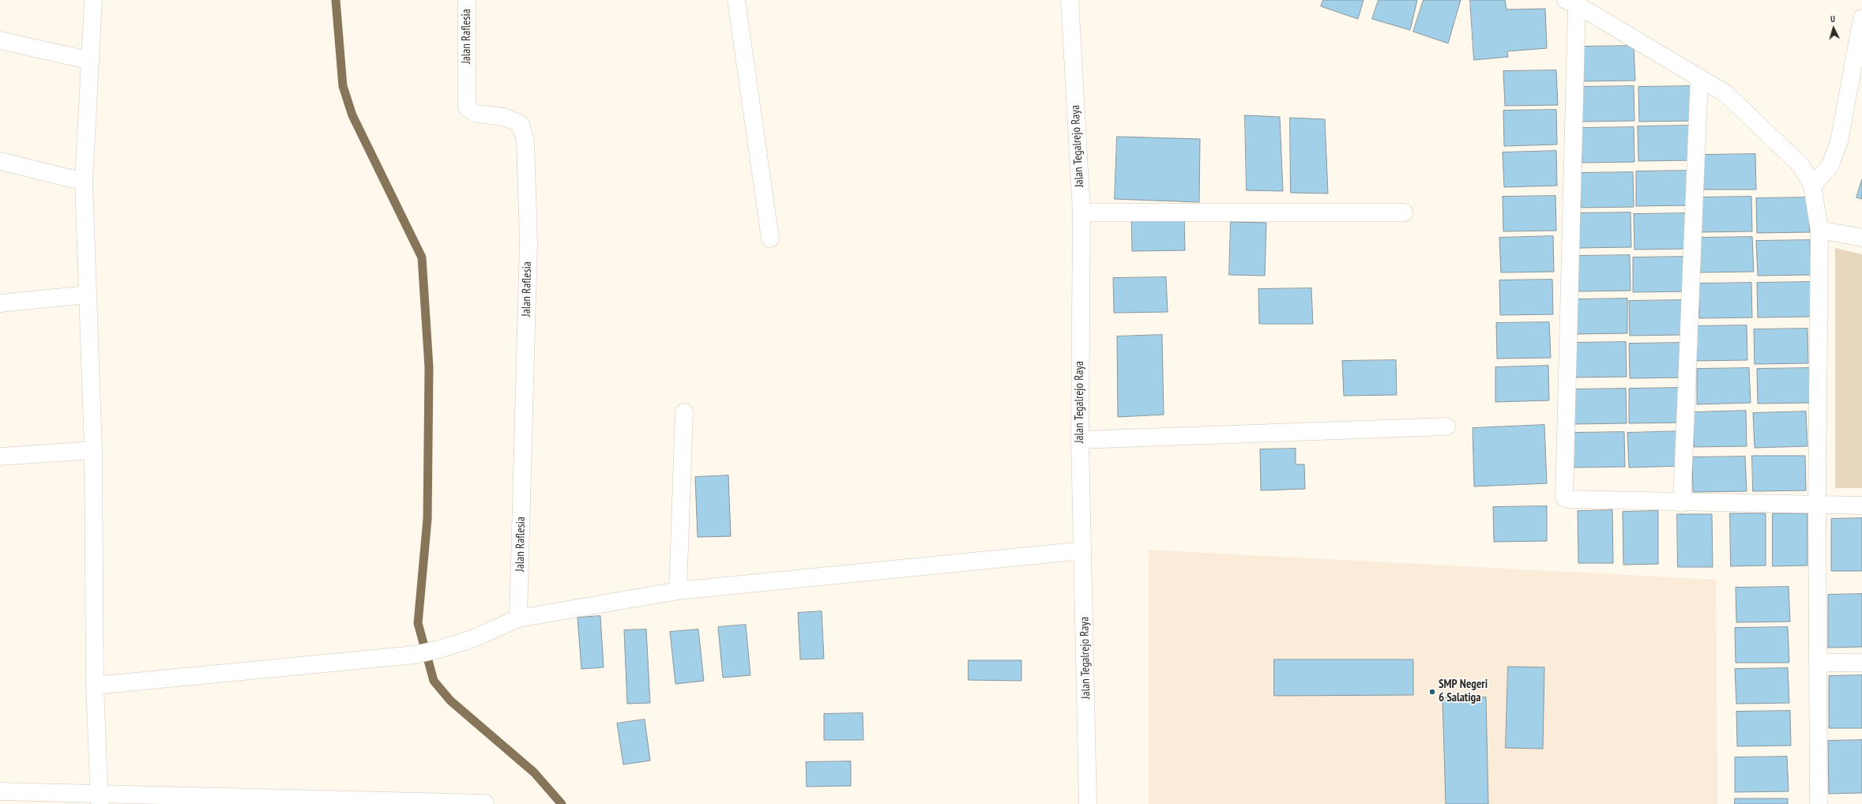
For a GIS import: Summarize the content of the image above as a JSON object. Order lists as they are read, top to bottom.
{
  "streets": {
    "street": ["Jalan Raflesia", "Jalan Tegalrejo Raya"]
  },
  "places": ["SMP Negeri 6 Salatiga"],
  "north": "top"
}
